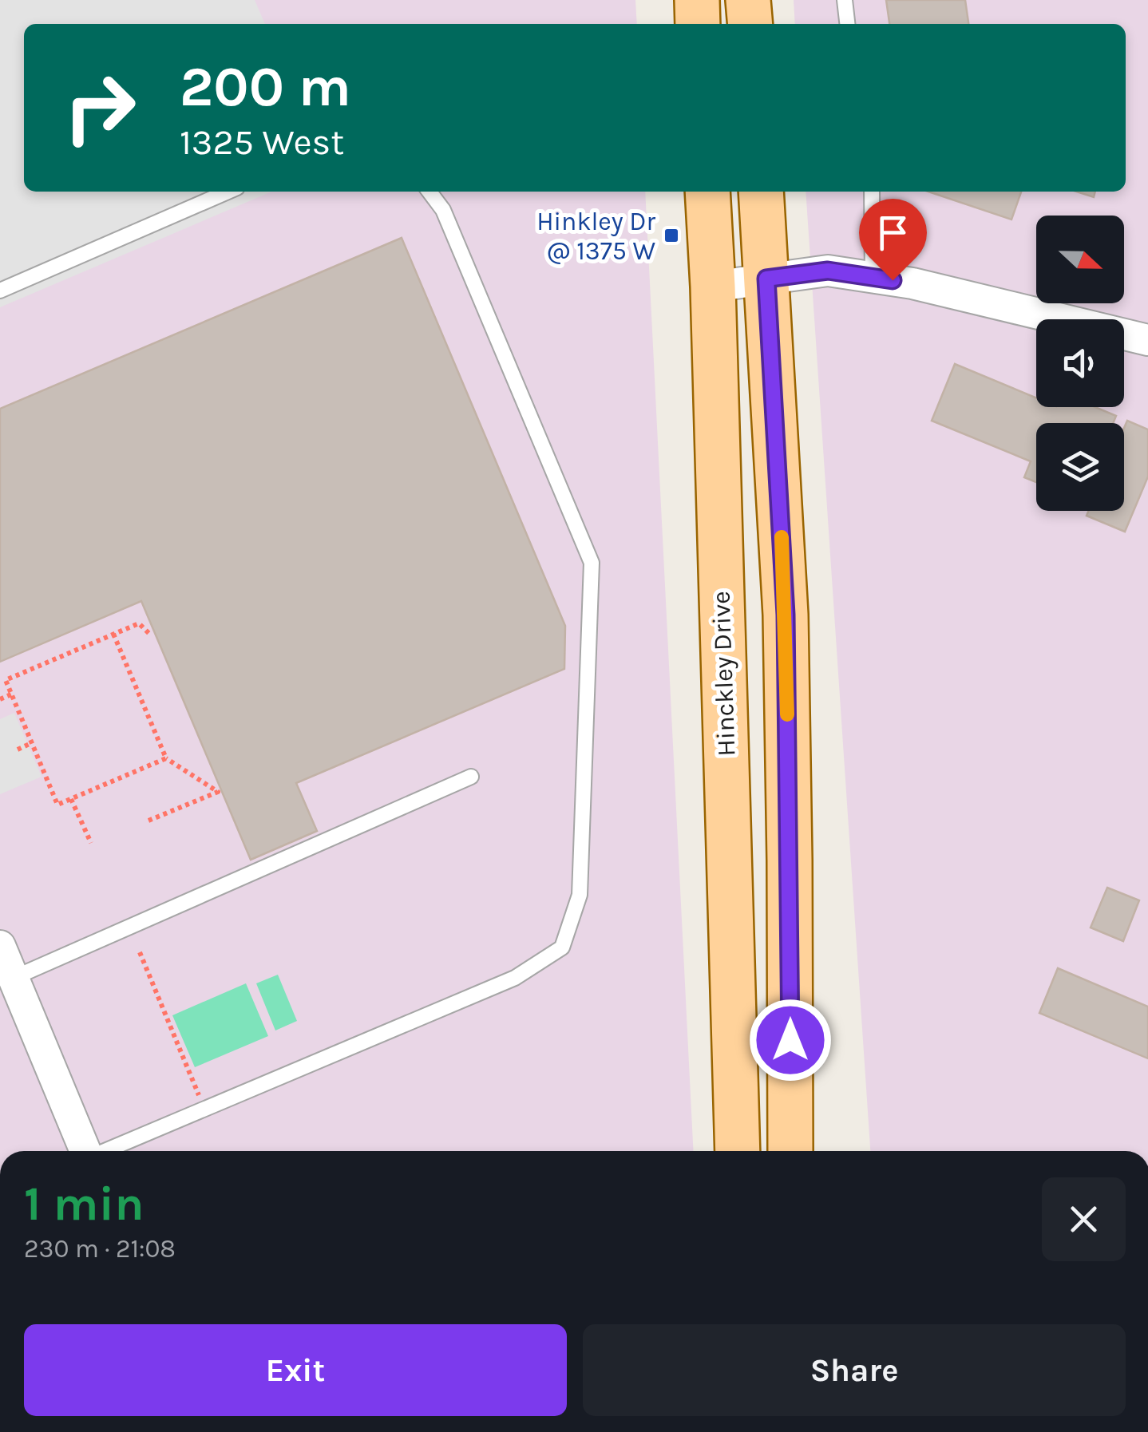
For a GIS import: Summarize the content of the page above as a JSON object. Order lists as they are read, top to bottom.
{
  "streets": {
    "main road": ["Hinckley Drive"]
  },
  "places": {
    "transit": ["Hinkley Dr @ 1375 W"]
  },
  "north": "right",
  "page": {
    "turn": ["200 m", "1325 West"],
    "heading": ["1 min", "230 m · 21:08"],
    "buttons": ["Exit", "Share"]
  }
}
